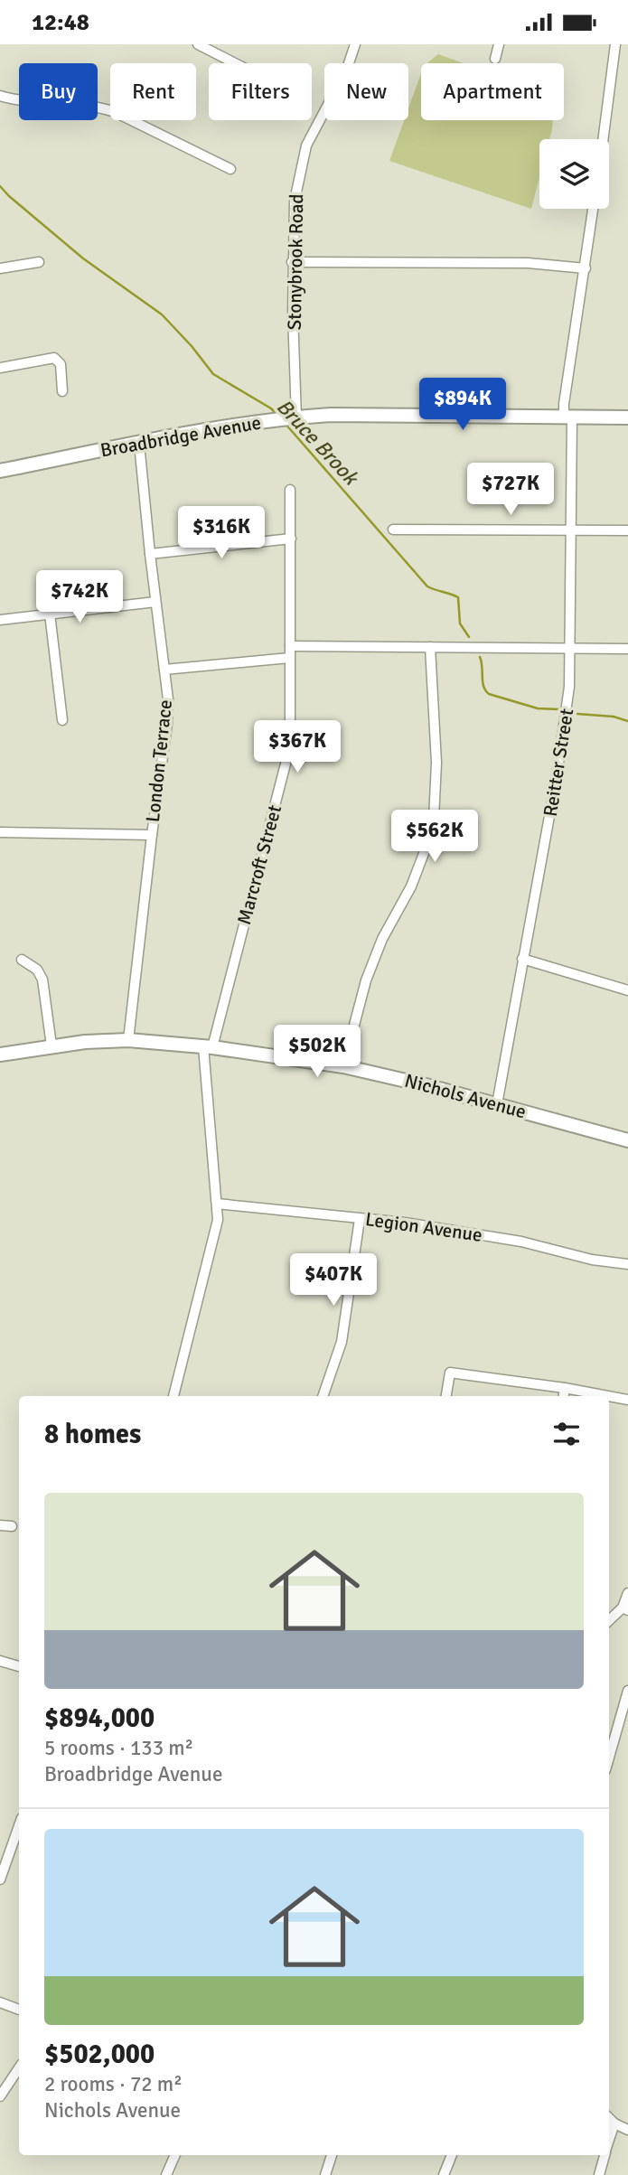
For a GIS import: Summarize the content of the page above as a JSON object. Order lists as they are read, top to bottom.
{
  "streets": {
    "main road": ["Broadbridge Avenue", "Nichols Avenue"],
    "street": [
      "Stonybrook Road",
      "London Terrace",
      "Reitter Street",
      "Marcroft Street",
      "Legion Avenue"
    ]
  },
  "crossings": [
    ["Stonybrook Road", "Broadbridge Avenue"],
    ["Broadbridge Avenue", "London Terrace"],
    ["Broadbridge Avenue", "Reitter Street"],
    ["London Terrace", "Nichols Avenue"],
    ["Reitter Street", "Nichols Avenue"],
    ["Marcroft Street", "Nichols Avenue"],
    ["Marcroft Street", "Legion Avenue"]
  ],
  "water": ["Bruce Brook"],
  "page": {
    "status": "12:48",
    "chip": [
      "Buy",
      "Rent",
      "Filters",
      "New",
      "Apartment"
    ],
    "price": [
      "$894K",
      "$727K",
      "$316K",
      "$742K",
      "$367K",
      "$562K",
      "$502K",
      "$407K"
    ],
    "heading": "8 homes",
    "list": [
      {
        "name": "$894,000",
        "note": "5 rooms · 133 m² · Broadbridge Avenue"
      },
      {
        "name": "$502,000",
        "note": "2 rooms · 72 m² · Nichols Avenue"
      }
    ]
  }
}
